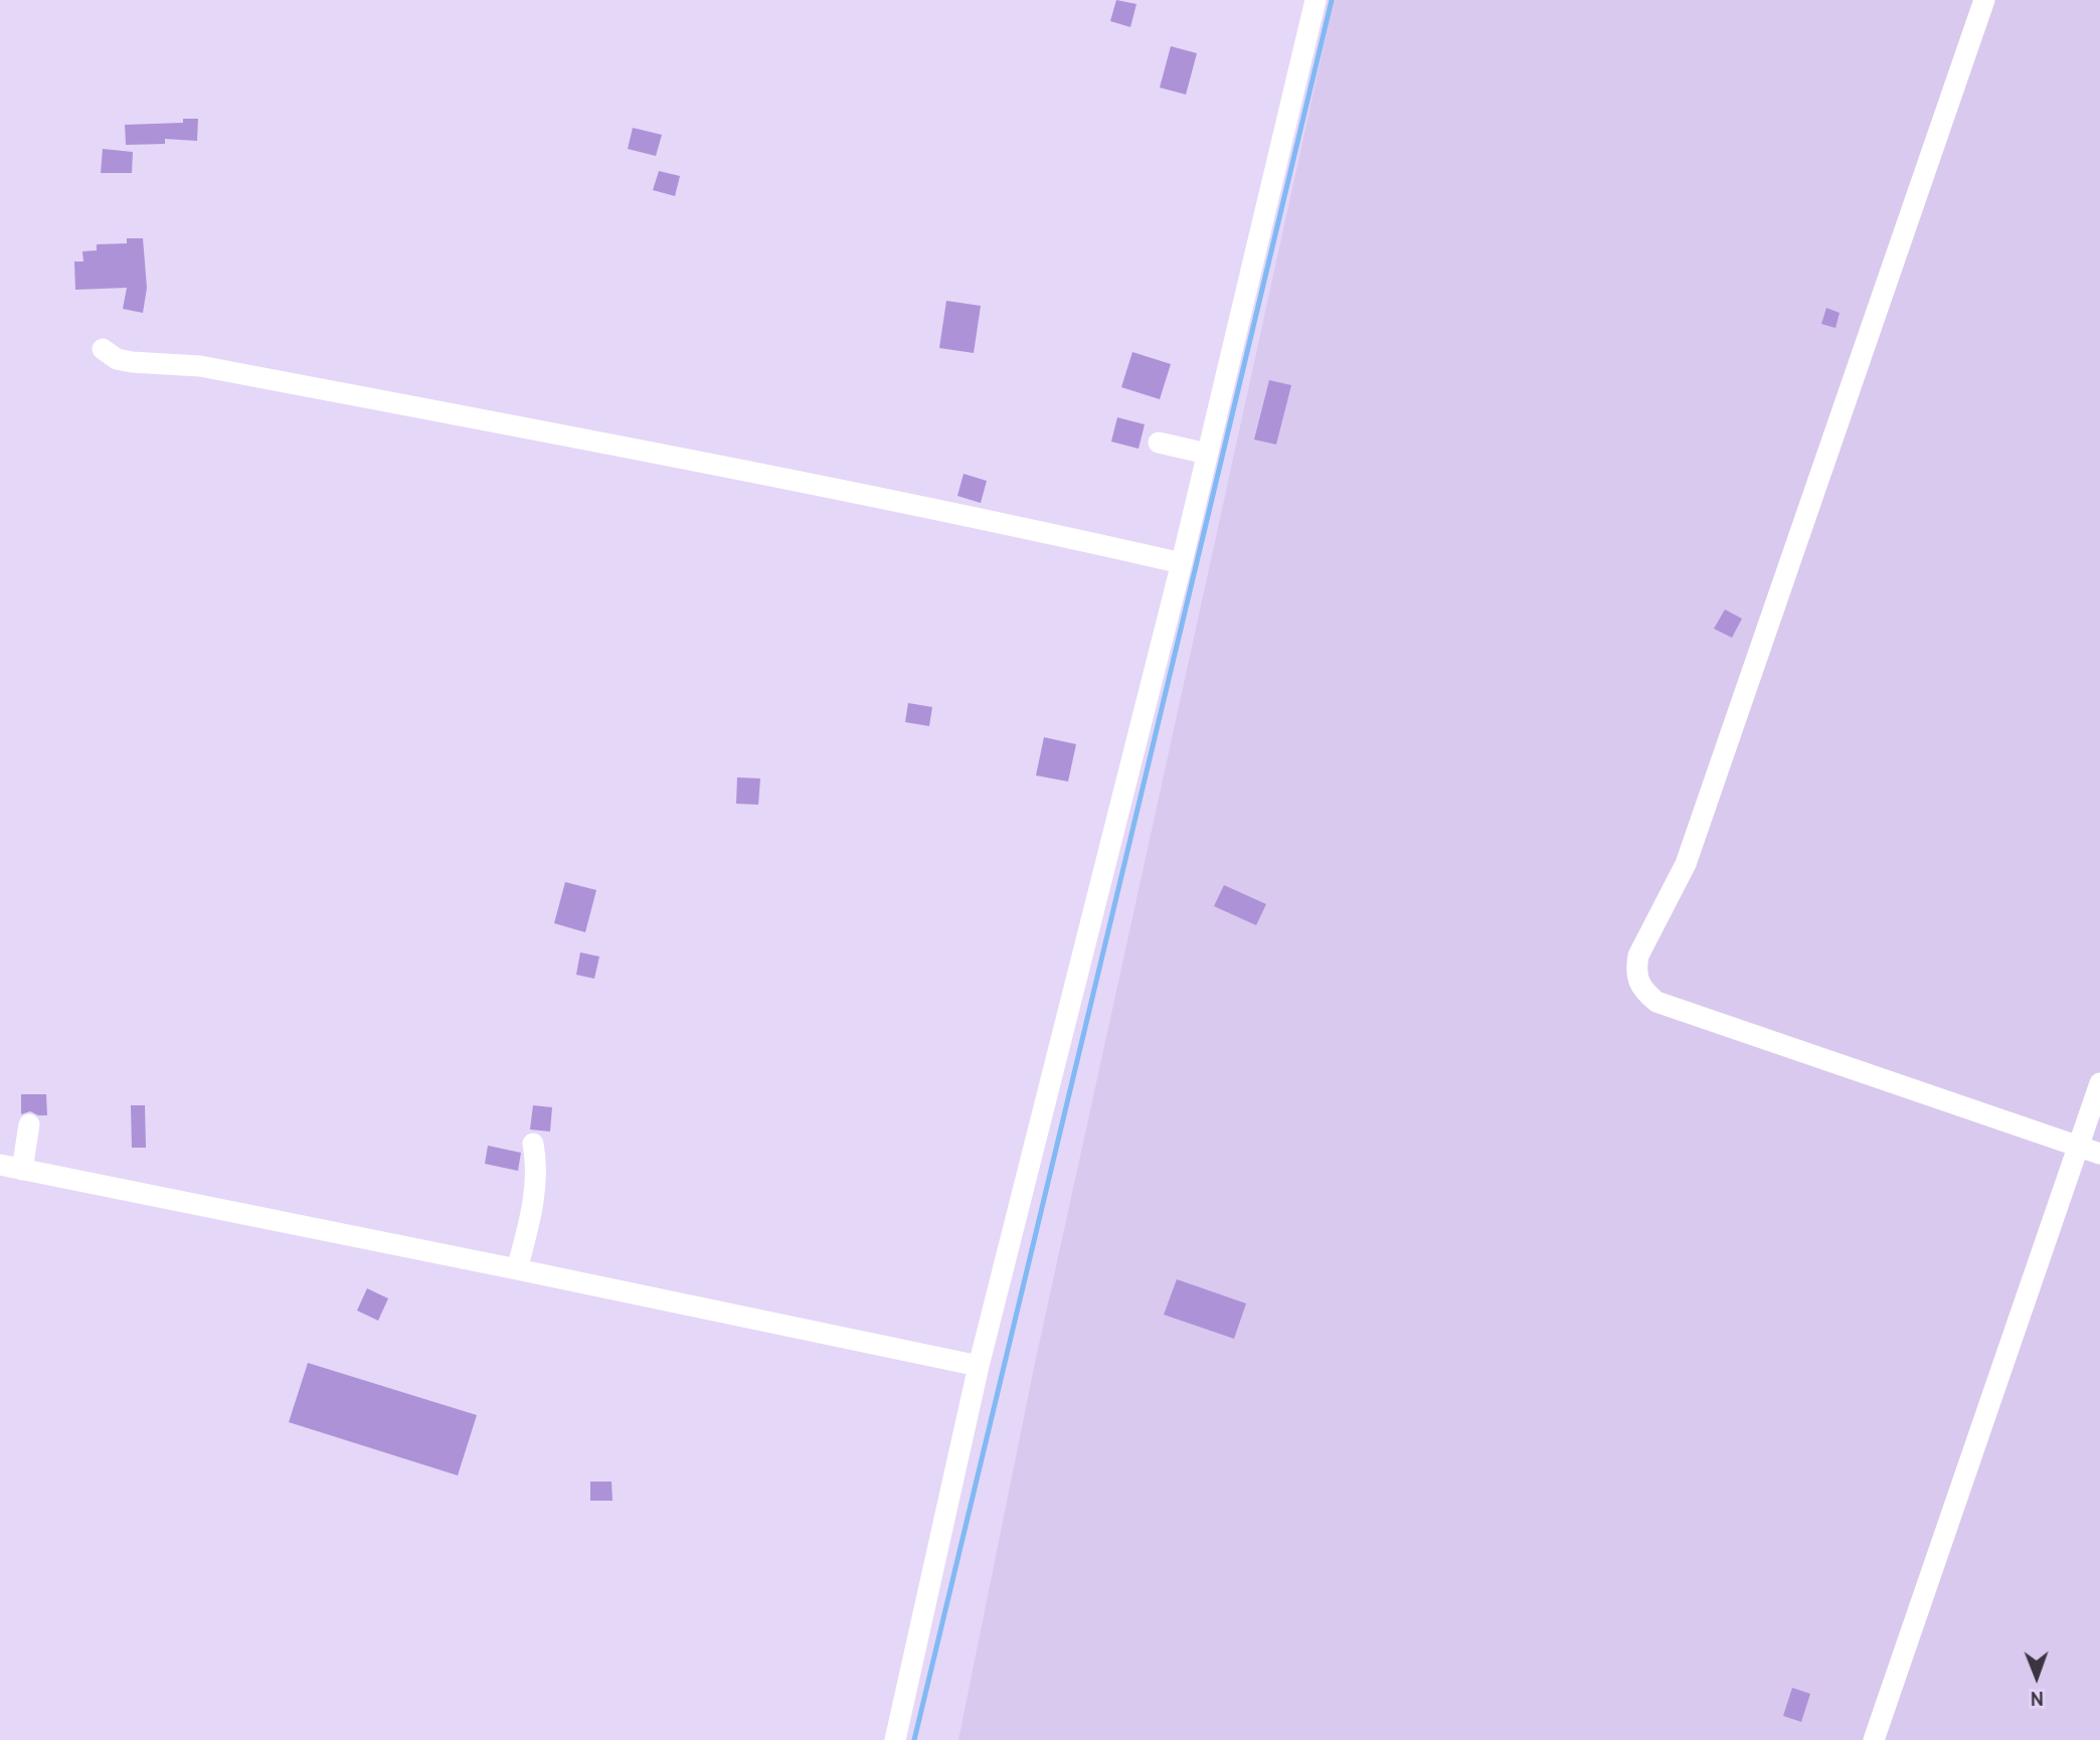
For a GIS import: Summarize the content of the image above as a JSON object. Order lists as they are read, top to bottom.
{
  "north": "bottom"
}
